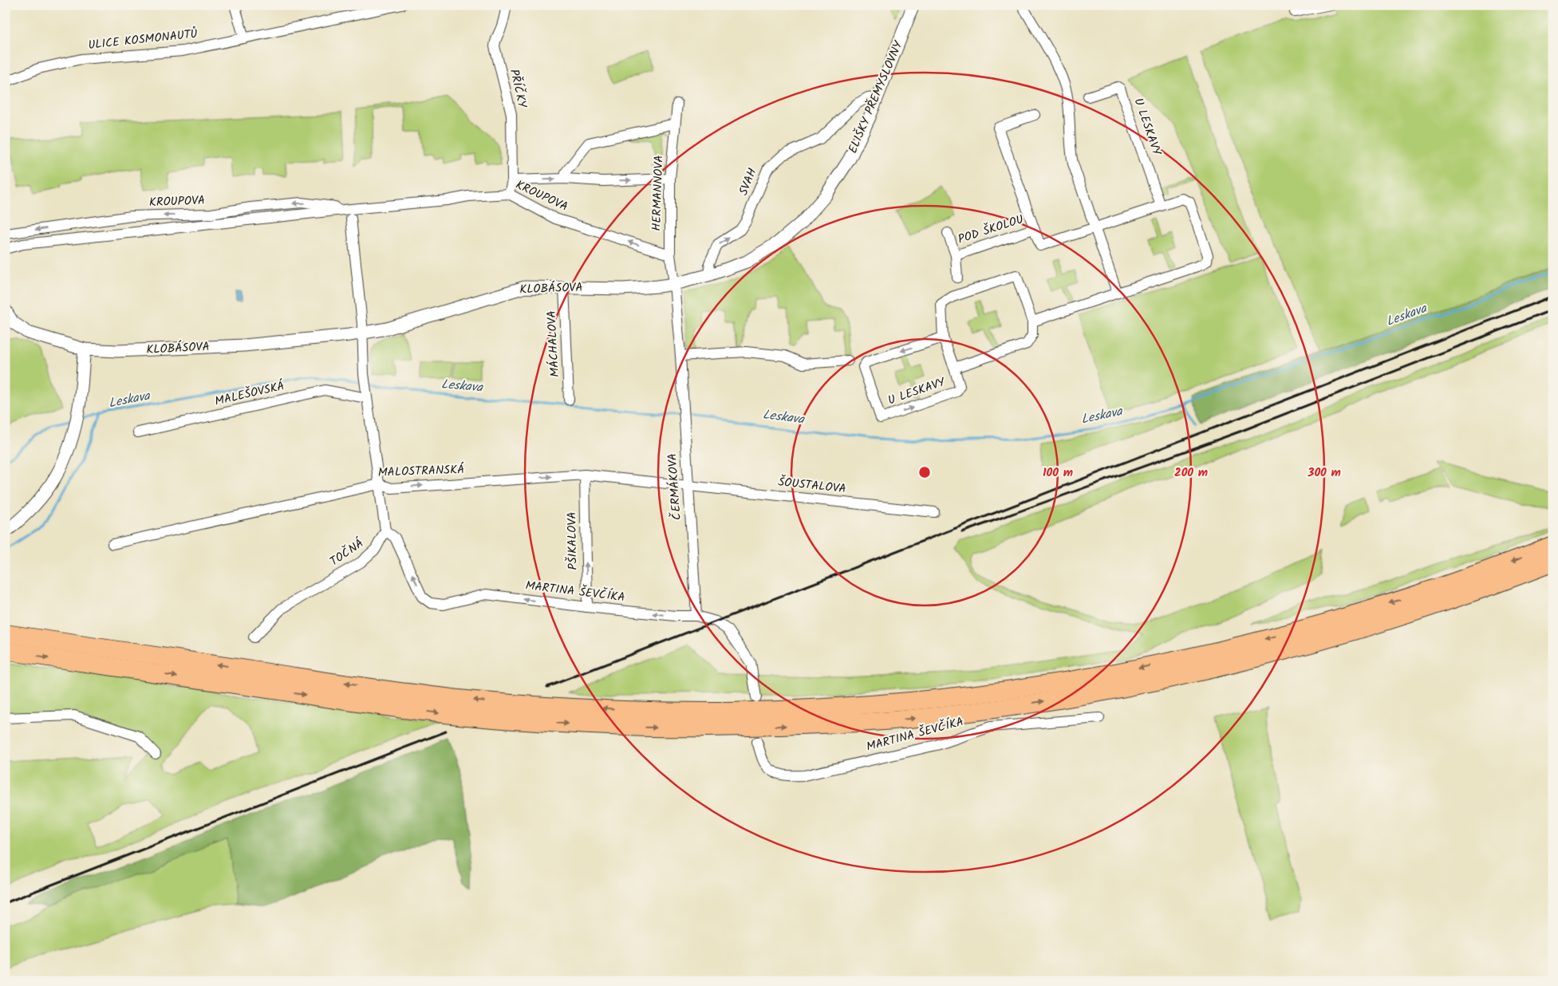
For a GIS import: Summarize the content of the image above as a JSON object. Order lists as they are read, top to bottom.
{
  "streets": {
    "street": [
      "ULICE KOSMONAUTŮ",
      "PŘÍČKY",
      "ELIŠKY PŘEMYSLOVNY",
      "U LESKAVY",
      "SVAH",
      "HERMANNOVA",
      "KROUPOVA",
      "POD ŠKOLOU",
      "KLOBÁSOVA",
      "MÁCHALOVA",
      "MALEŠOVSKÁ",
      "MALOSTRANSKÁ",
      "ŠOUSTALOVA",
      "ČERMÁKOVA",
      "PŠIKALOVA",
      "TOČNÁ",
      "MARTINA ŠEVČÍKA"
    ]
  },
  "crossings": [
    ["PŘÍČKY", "KROUPOVA"],
    ["ELIŠKY PŘEMYSLOVNY", "SVAH"],
    ["ELIŠKY PŘEMYSLOVNY", "HERMANNOVA"],
    ["ELIŠKY PŘEMYSLOVNY", "KLOBÁSOVA"],
    ["ELIŠKY PŘEMYSLOVNY", "ČERMÁKOVA"],
    ["HERMANNOVA", "KROUPOVA"],
    ["HERMANNOVA", "KLOBÁSOVA"],
    ["HERMANNOVA", "ČERMÁKOVA"],
    ["KLOBÁSOVA", "MÁCHALOVA"],
    ["KLOBÁSOVA", "ČERMÁKOVA"],
    ["MALOSTRANSKÁ", "ŠOUSTALOVA"],
    ["MALOSTRANSKÁ", "ČERMÁKOVA"],
    ["MALOSTRANSKÁ", "PŠIKALOVA"],
    ["ŠOUSTALOVA", "ČERMÁKOVA"],
    ["ČERMÁKOVA", "MARTINA ŠEVČÍKA"],
    ["PŠIKALOVA", "MARTINA ŠEVČÍKA"],
    ["TOČNÁ", "MARTINA ŠEVČÍKA"]
  ],
  "one_way": [
    "SVAH",
    "MALOSTRANSKÁ",
    "PŠIKALOVA",
    "MARTINA ŠEVČÍKA"
  ],
  "water": ["Leskava"],
  "rings": ["100 m", "200 m", "300 m"]
}
